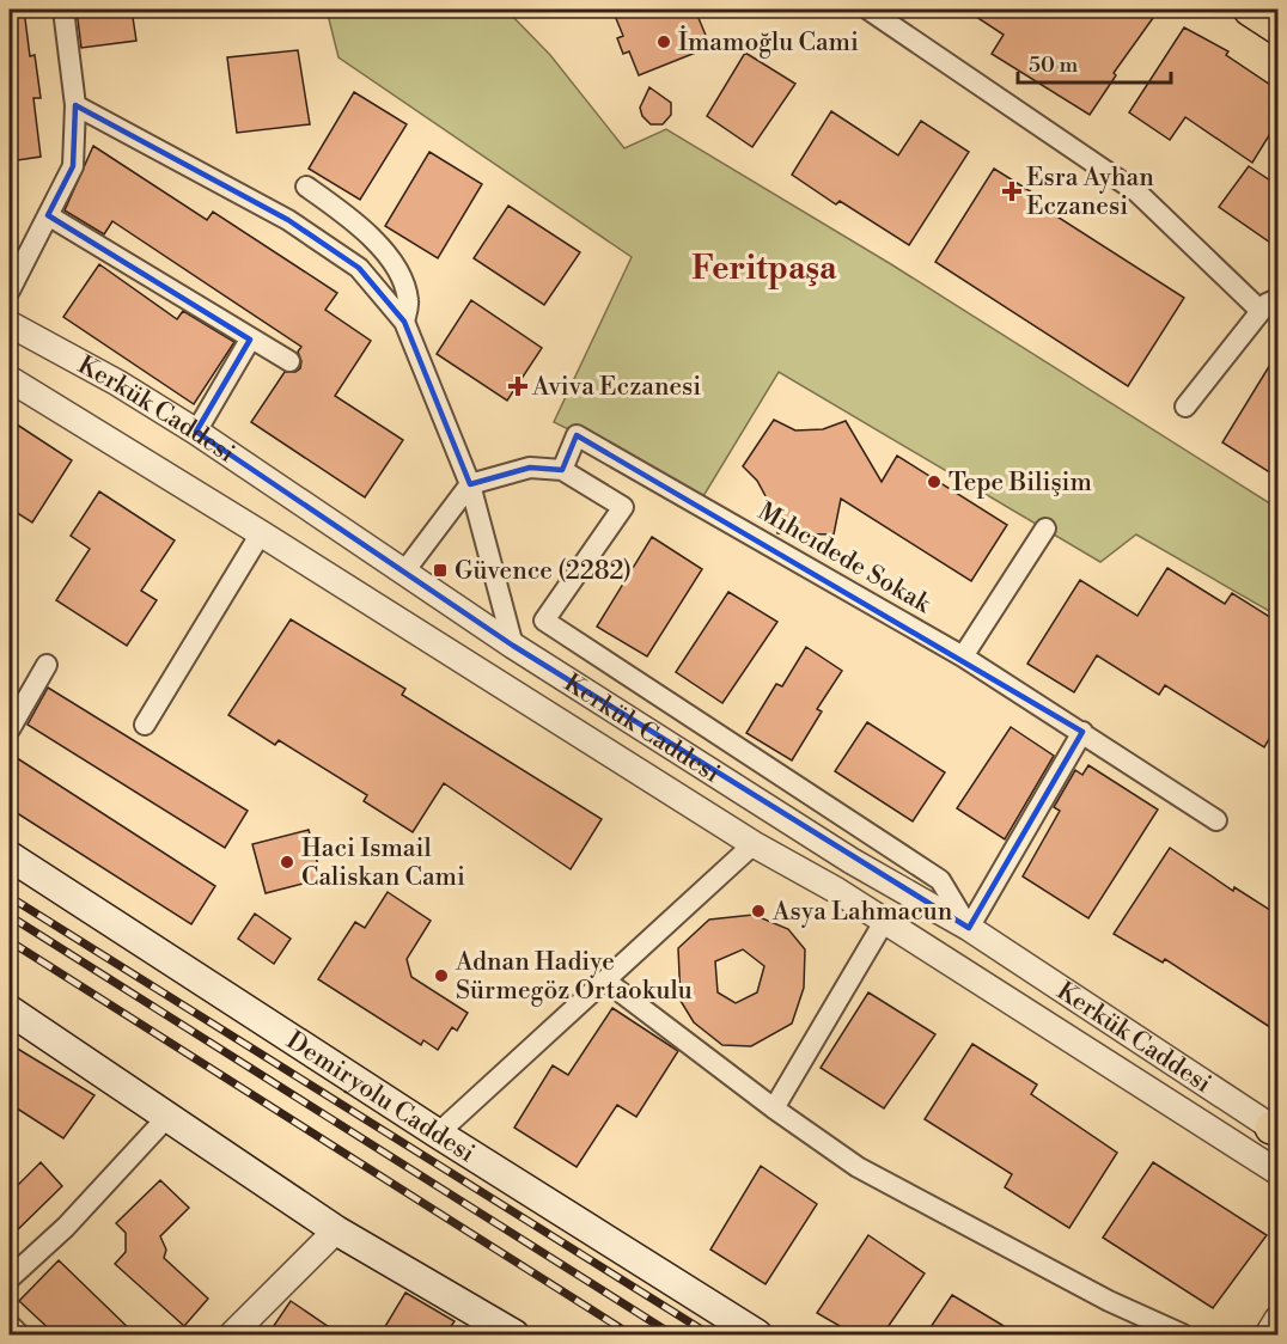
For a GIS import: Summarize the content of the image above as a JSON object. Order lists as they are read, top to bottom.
{
  "streets": {
    "main road": ["Demiryolu Caddesi"],
    "street": ["Kerkük Caddesi", "Mıhcıdede Sokak"]
  },
  "districts": ["Feritpaşa"],
  "places": {
    "other": [
      "İmamoğlu Cami",
      "Tepe Bilişim",
      "Haci Ismail Caliskan Cami",
      "Asya Lahmacun",
      "Adnan Hadiye Sürmegöz Ortaokulu"
    ],
    "health": ["Esra Ayhan Eczanesi", "Aviva Eczanesi"],
    "transit": ["Güvence (2282)"]
  },
  "scale_bar": "50 m"
}
